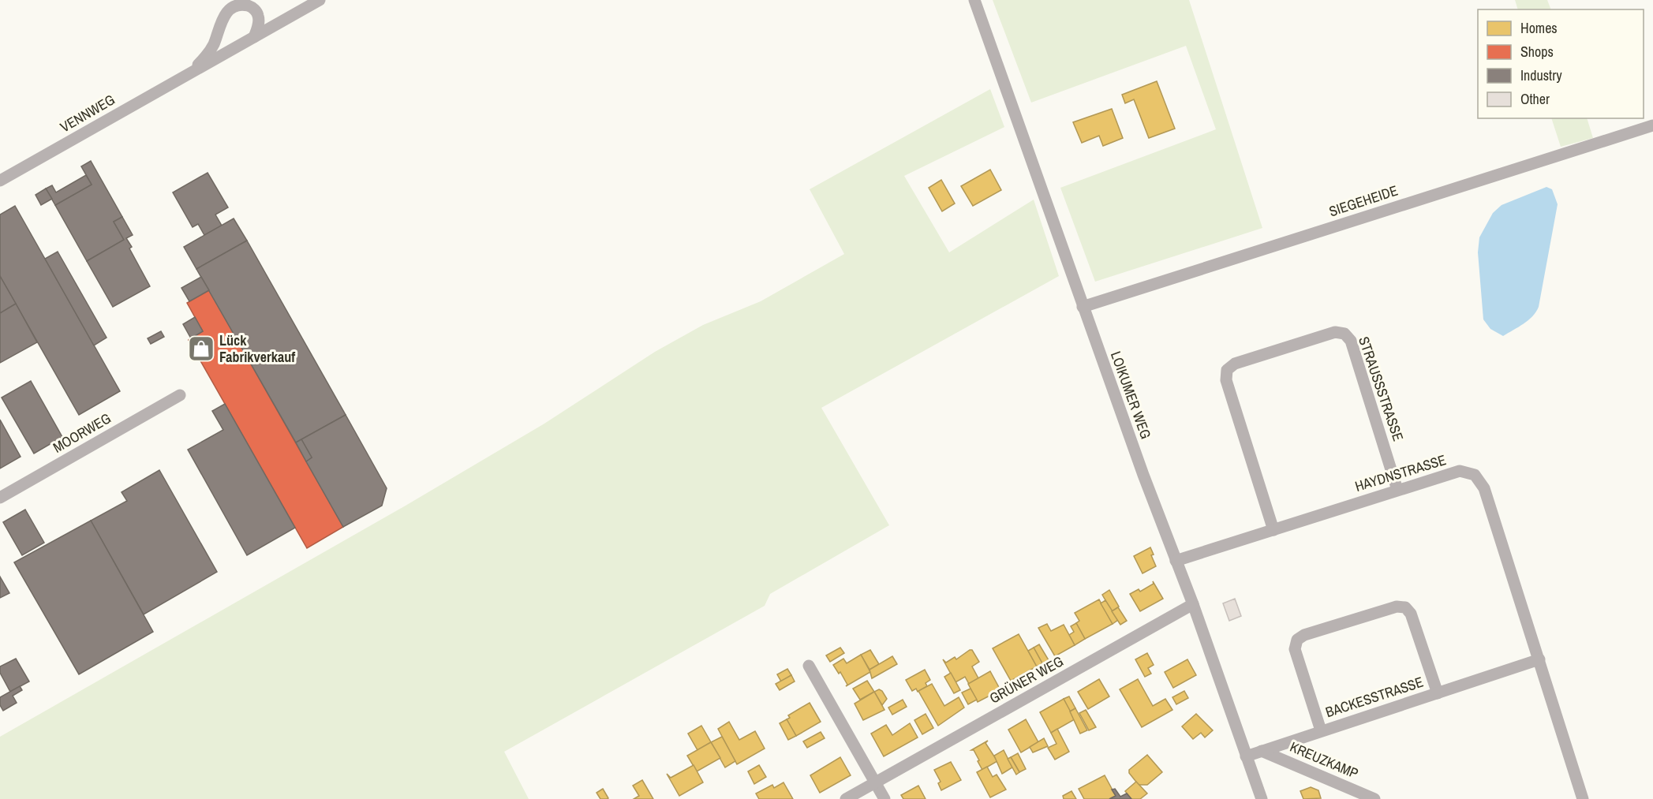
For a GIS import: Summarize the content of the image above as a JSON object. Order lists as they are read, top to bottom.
{
  "streets": {
    "street": [
      "VENNWEG",
      "SIEGEHEIDE",
      "STRAUSSSTRASSE",
      "LOIKUMER WEG",
      "MOORWEG",
      "HAYDNSTRASSE",
      "GRÜNER WEG",
      "BACKESSTRASSE",
      "KREUZKAMP"
    ]
  },
  "crossings": [
    ["SIEGEHEIDE", "LOIKUMER WEG"],
    ["STRAUSSSTRASSE", "HAYDNSTRASSE"],
    ["LOIKUMER WEG", "HAYDNSTRASSE"],
    ["LOIKUMER WEG", "GRÜNER WEG"],
    ["LOIKUMER WEG", "BACKESSTRASSE"],
    ["HAYDNSTRASSE", "BACKESSTRASSE"],
    ["BACKESSTRASSE", "KREUZKAMP"]
  ],
  "places": {
    "shop": ["Lück Fabrikverkauf"]
  },
  "legend": [
    "Homes",
    "Shops",
    "Industry",
    "Other"
  ]
}
